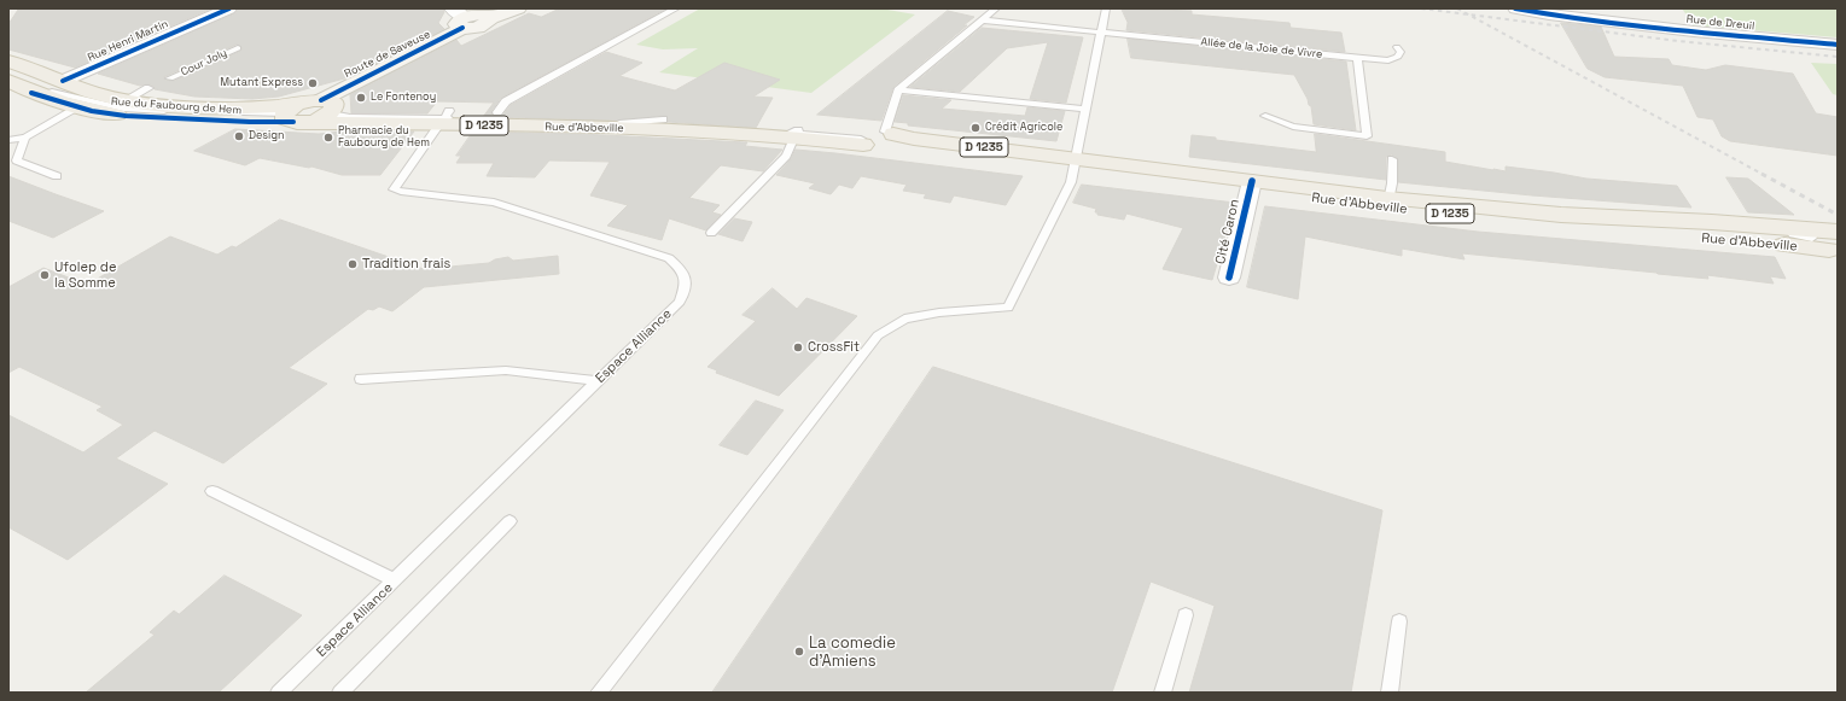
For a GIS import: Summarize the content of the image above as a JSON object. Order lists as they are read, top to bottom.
{
  "streets": {
    "main road": [
      "Route de Saveuse",
      "Rue du Faubourg de Hem",
      "D 1235",
      "Rue d'Abbeville"
    ],
    "street": ["Rue de Dreuil", "Rue Henri Martin", "Cité Caron"],
    "lane": ["Allée de la Joie de Vivre", "Cour Joly", "Espace Alliance"]
  },
  "crossings": [
    ["Rue Henri Martin", "Rue du Faubourg de Hem"],
    ["Route de Saveuse", "Rue d'Abbeville"],
    ["Rue du Faubourg de Hem", "Rue d'Abbeville"],
    ["Rue d'Abbeville", "Cité Caron"],
    ["Rue d'Abbeville", "Espace Alliance"]
  ],
  "places": [
    "Mutant Express",
    "Le Fontenoy",
    "Crédit Agricole",
    "Design",
    "Pharmacie du Faubourg de Hem",
    "Tradition frais",
    "Ufolep de la Somme",
    "CrossFit",
    "La comedie d'Amiens"
  ]
}
